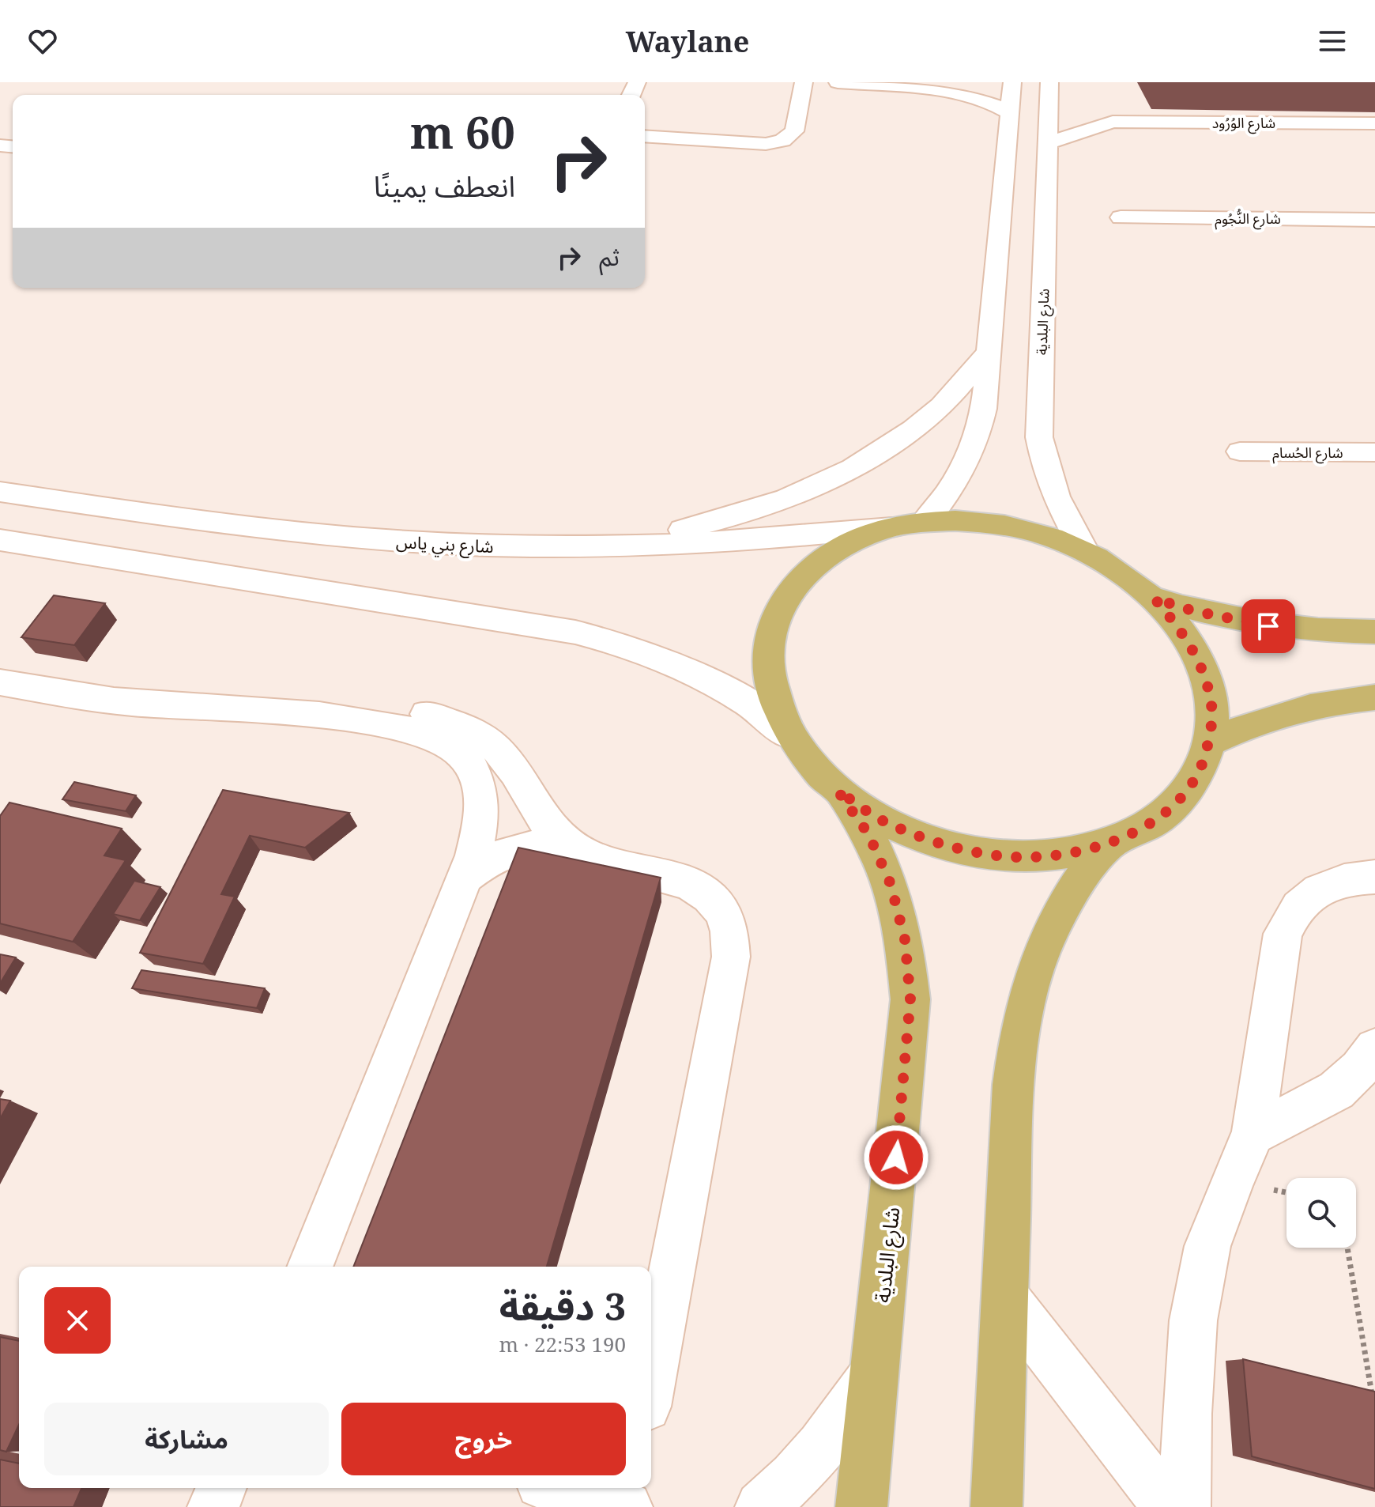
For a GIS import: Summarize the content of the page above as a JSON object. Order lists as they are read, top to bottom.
{
  "streets": {
    "main road": ["شارع البلدية"],
    "street": [
      "شارع الوُرُود",
      "شارع النُّجُوم",
      "شارع الحُسام",
      "شارع بني ياس"
    ]
  },
  "crossings": [
    ["شارع الوُرُود", "شارع البلدية"]
  ],
  "page": {
    "header": "Waylane",
    "turn": ["60 m", "انعطف يمينًا"],
    "then": "ثم",
    "heading": ["3 دقيقة", "190 m · 22:53"],
    "buttons": ["خروج", "مشاركة"]
  }
}
